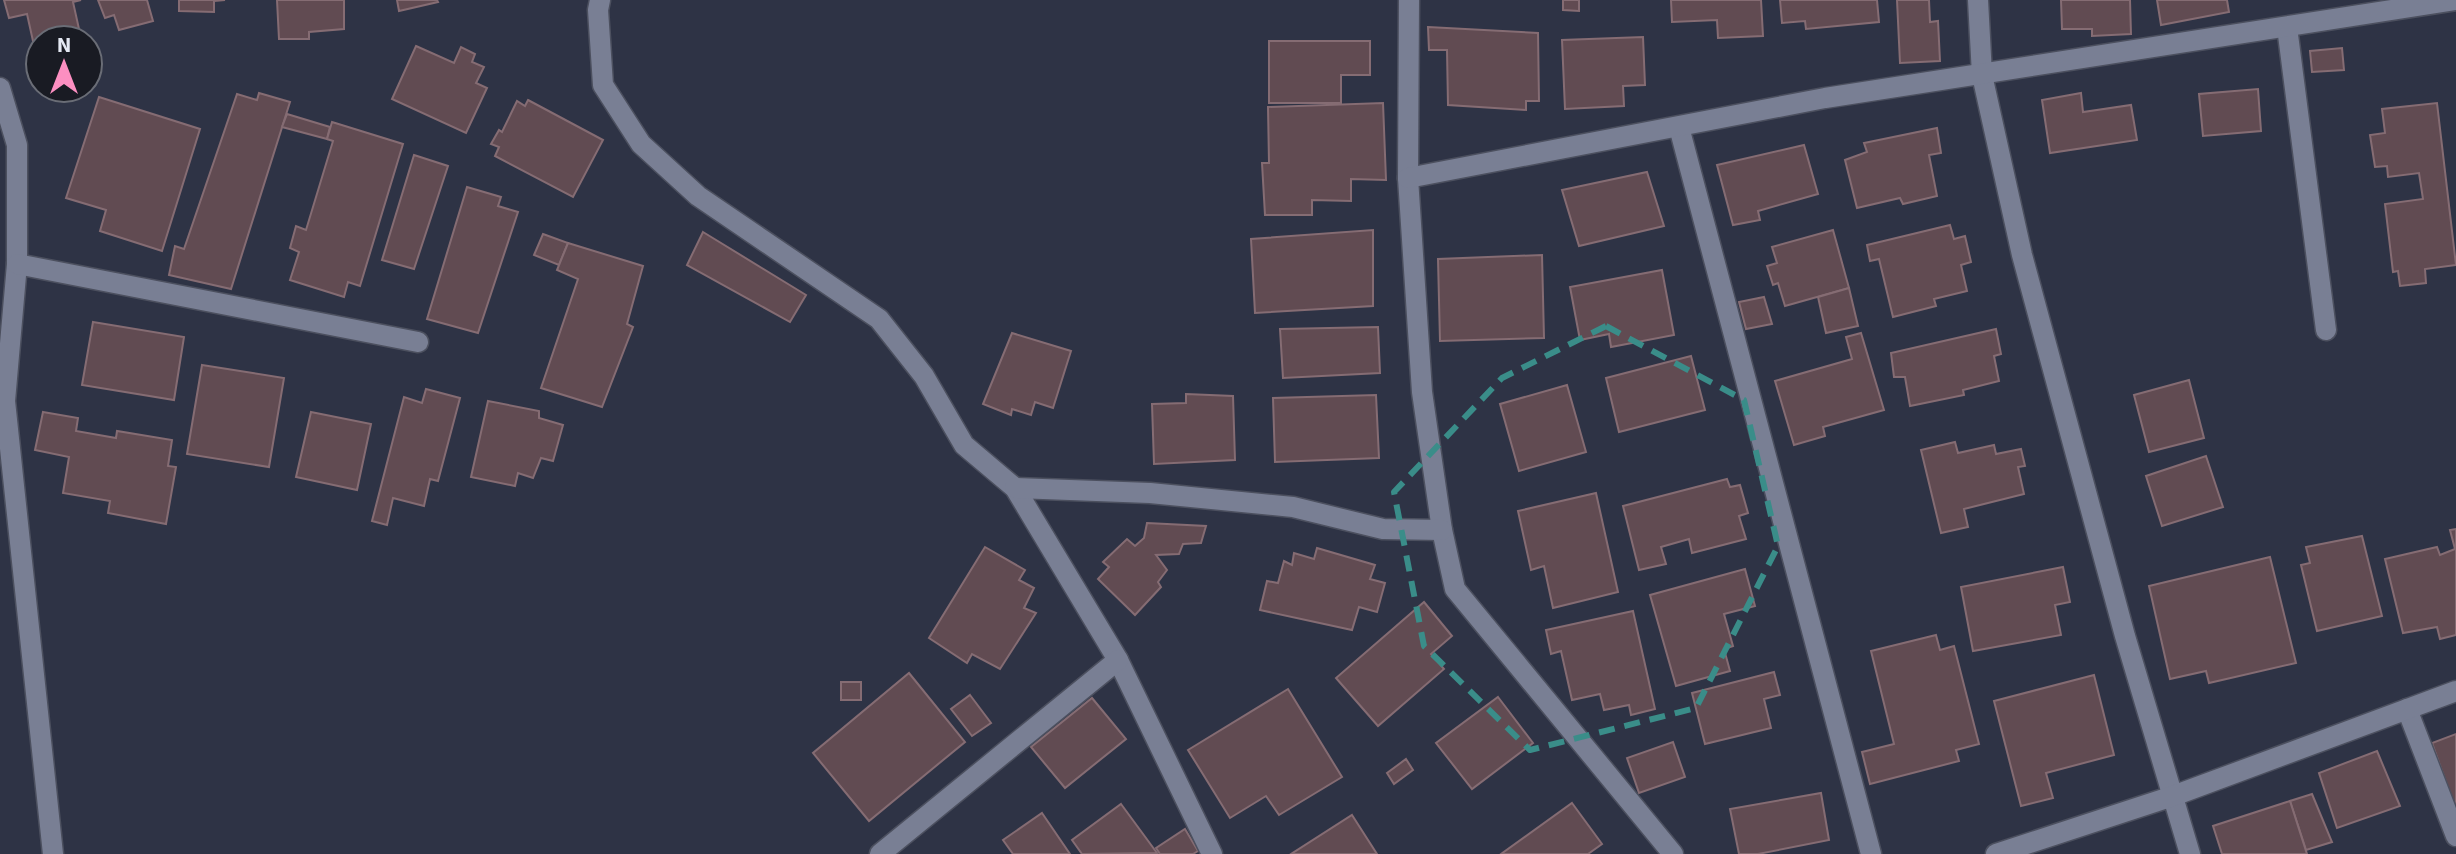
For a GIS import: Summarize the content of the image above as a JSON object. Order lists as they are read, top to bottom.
{
  "north": "top"
}
